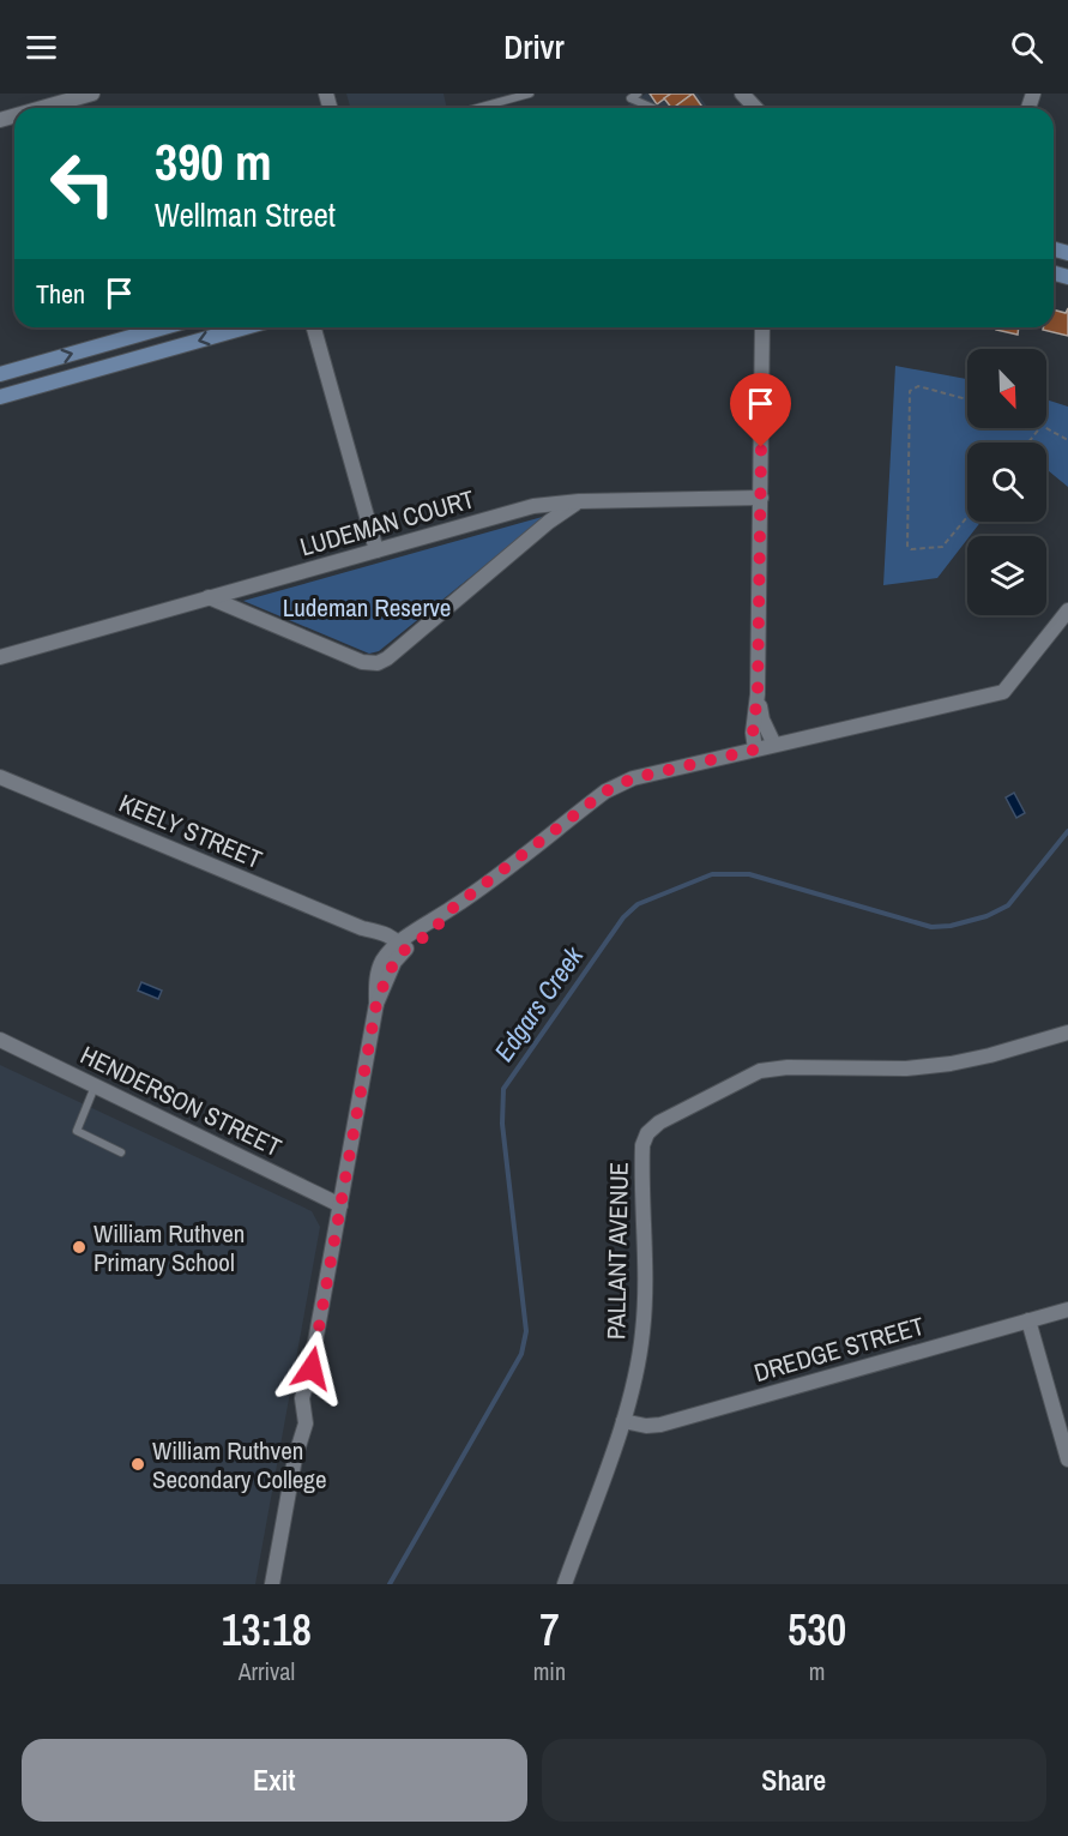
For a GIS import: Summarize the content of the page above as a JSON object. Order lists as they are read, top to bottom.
{
  "streets": {
    "street": [
      "LUDEMAN COURT",
      "KEELY STREET",
      "HENDERSON STREET",
      "PALLANT AVENUE",
      "DREDGE STREET"
    ]
  },
  "crossings": [
    ["PALLANT AVENUE", "DREDGE STREET"]
  ],
  "water": ["Edgars Creek"],
  "parks": ["Ludeman Reserve"],
  "places": ["William Ruthven Primary School", "William Ruthven Secondary College"],
  "north": "bottom right",
  "page": {
    "header": "Drivr",
    "turn": ["390 m", "Wellman Street"],
    "then": "Then",
    "eta": [
      "13:18",
      "Arrival",
      "7",
      "min",
      "530",
      "m"
    ],
    "buttons": ["Exit", "Share"]
  }
}
